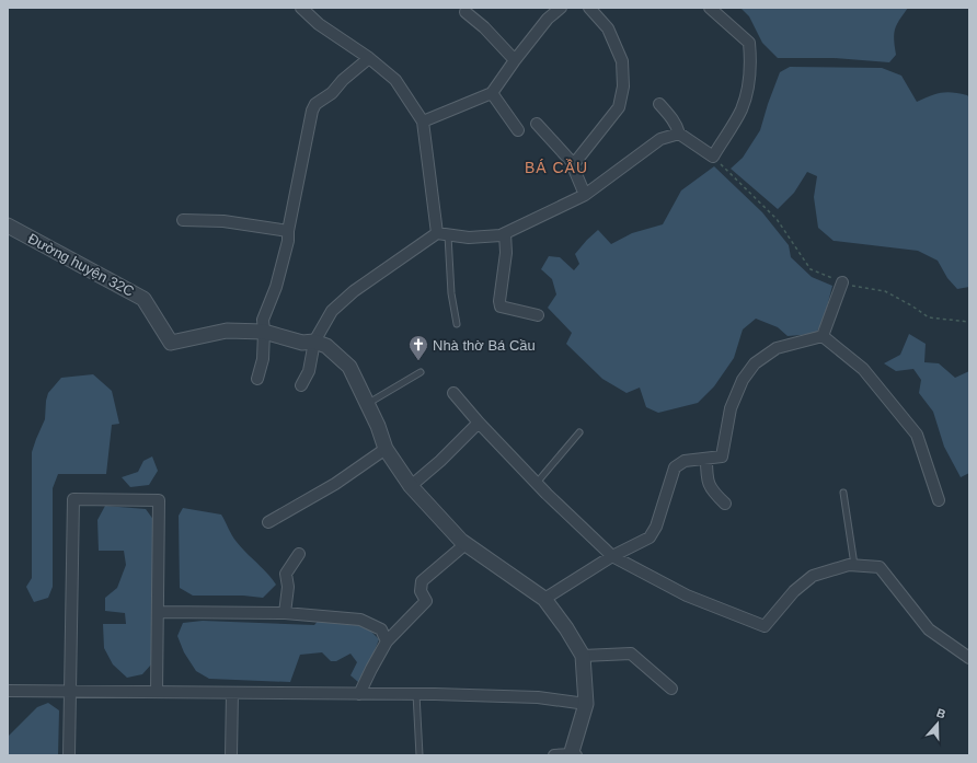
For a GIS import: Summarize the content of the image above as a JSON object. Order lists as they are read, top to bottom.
{
  "streets": {
    "street": ["Đường huyện 32C"]
  },
  "districts": ["BÁ CẦU"],
  "places": {
    "church": ["Nhà thờ Bá Cầu"]
  },
  "north": "top"
}
